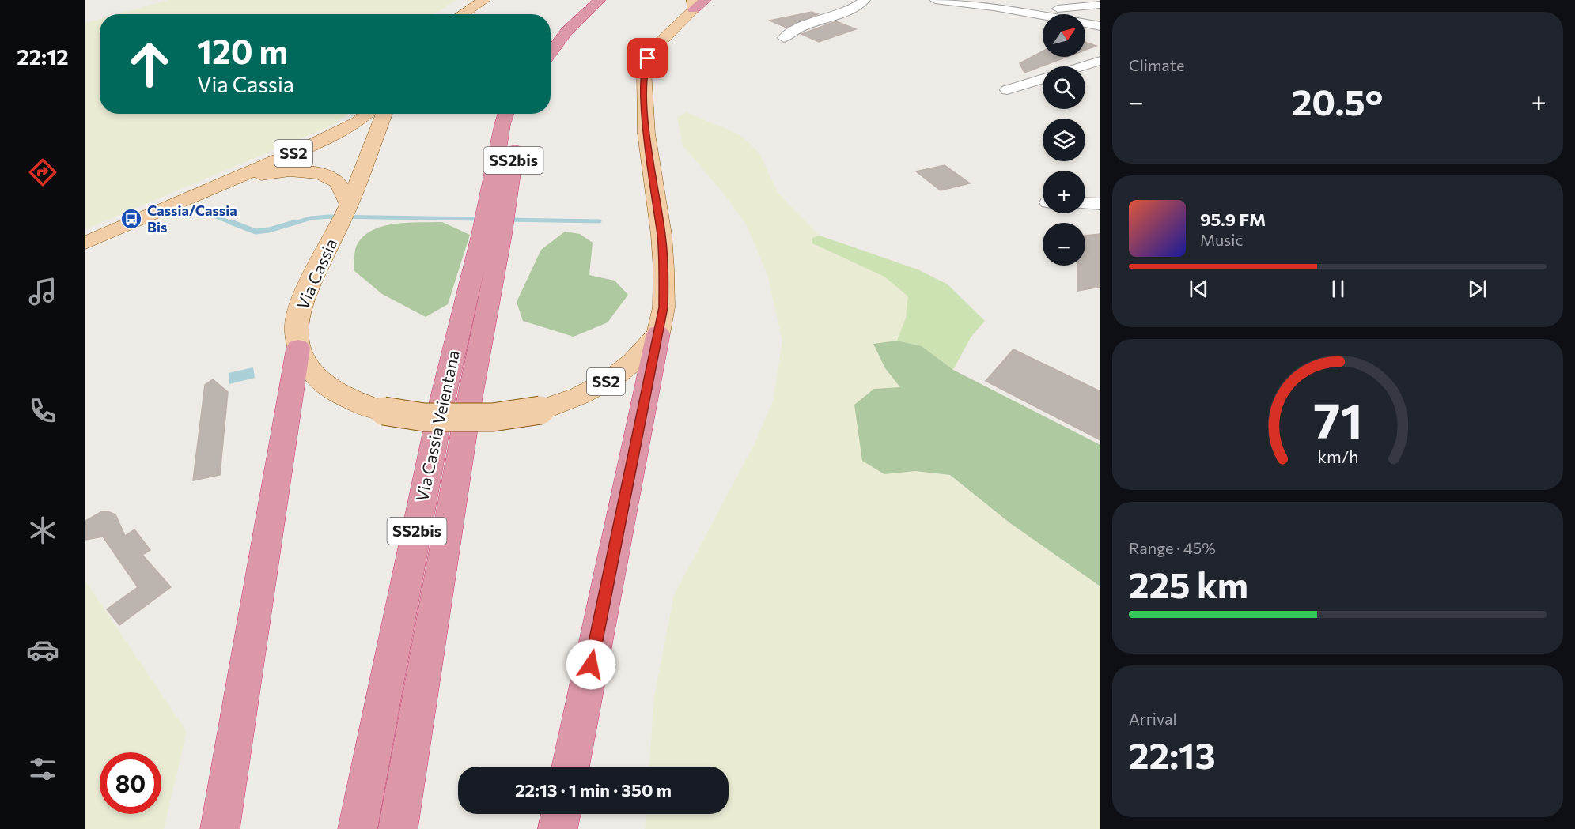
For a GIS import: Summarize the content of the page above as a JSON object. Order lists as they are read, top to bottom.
{
  "streets": {
    "highway": ["SS2bis", "Via Cassia Veientana"],
    "main road": ["SS2", "Via Cassia"]
  },
  "crossings": [
    ["SS2", "Via Cassia"]
  ],
  "places": {
    "bus stop": ["Cassia/Cassia Bis"]
  },
  "north": "top right",
  "page": {
    "tabs": "22:12",
    "tile": [
      "Climate",
      ["Range · 45%", "225 km"],
      ["Arrival", "22:13"]
    ],
    "map_buttons": ["+", "−"],
    "turn": ["120 m", "Via Cassia"],
    "heat": ["−", "20.5°", "+"],
    "song": ["95.9 FM", "Music"],
    "limit": "80",
    "trip": "22:13 · 1 min · 350 m",
    "gauge": ["71", "km/h"]
  }
}
